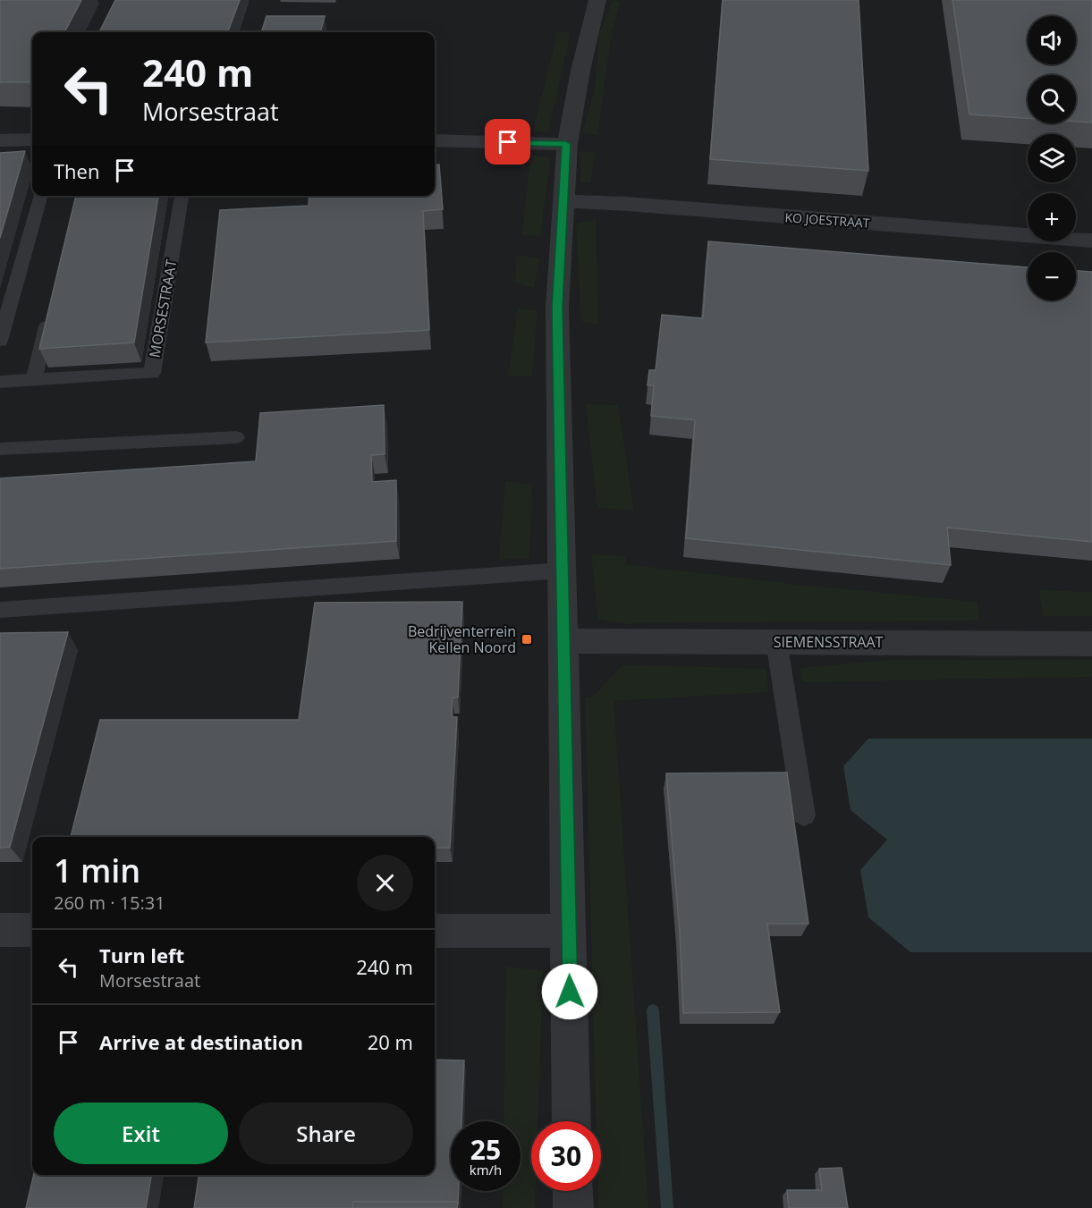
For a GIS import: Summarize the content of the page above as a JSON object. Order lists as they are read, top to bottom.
{
  "streets": {
    "street": ["KO JOESTRAAT", "SIEMENSSTRAAT"],
    "lane": ["MORSESTRAAT"]
  },
  "places": {
    "transit": ["Bedrijventerrein Kellen Noord"]
  },
  "page": {
    "map_buttons": ["+", "−"],
    "turn": ["240 m", "Morsestraat"],
    "then": "Then",
    "heading": ["1 min", "260 m · 15:31"],
    "list": [
      {
        "name": "Turn left",
        "note": "Morsestraat",
        "value": "240 m"
      },
      {
        "name": "Arrive at destination",
        "value": "20 m"
      }
    ],
    "buttons": ["Exit", "Share"],
    "speed": "25 km/h",
    "limit": "30"
  }
}
